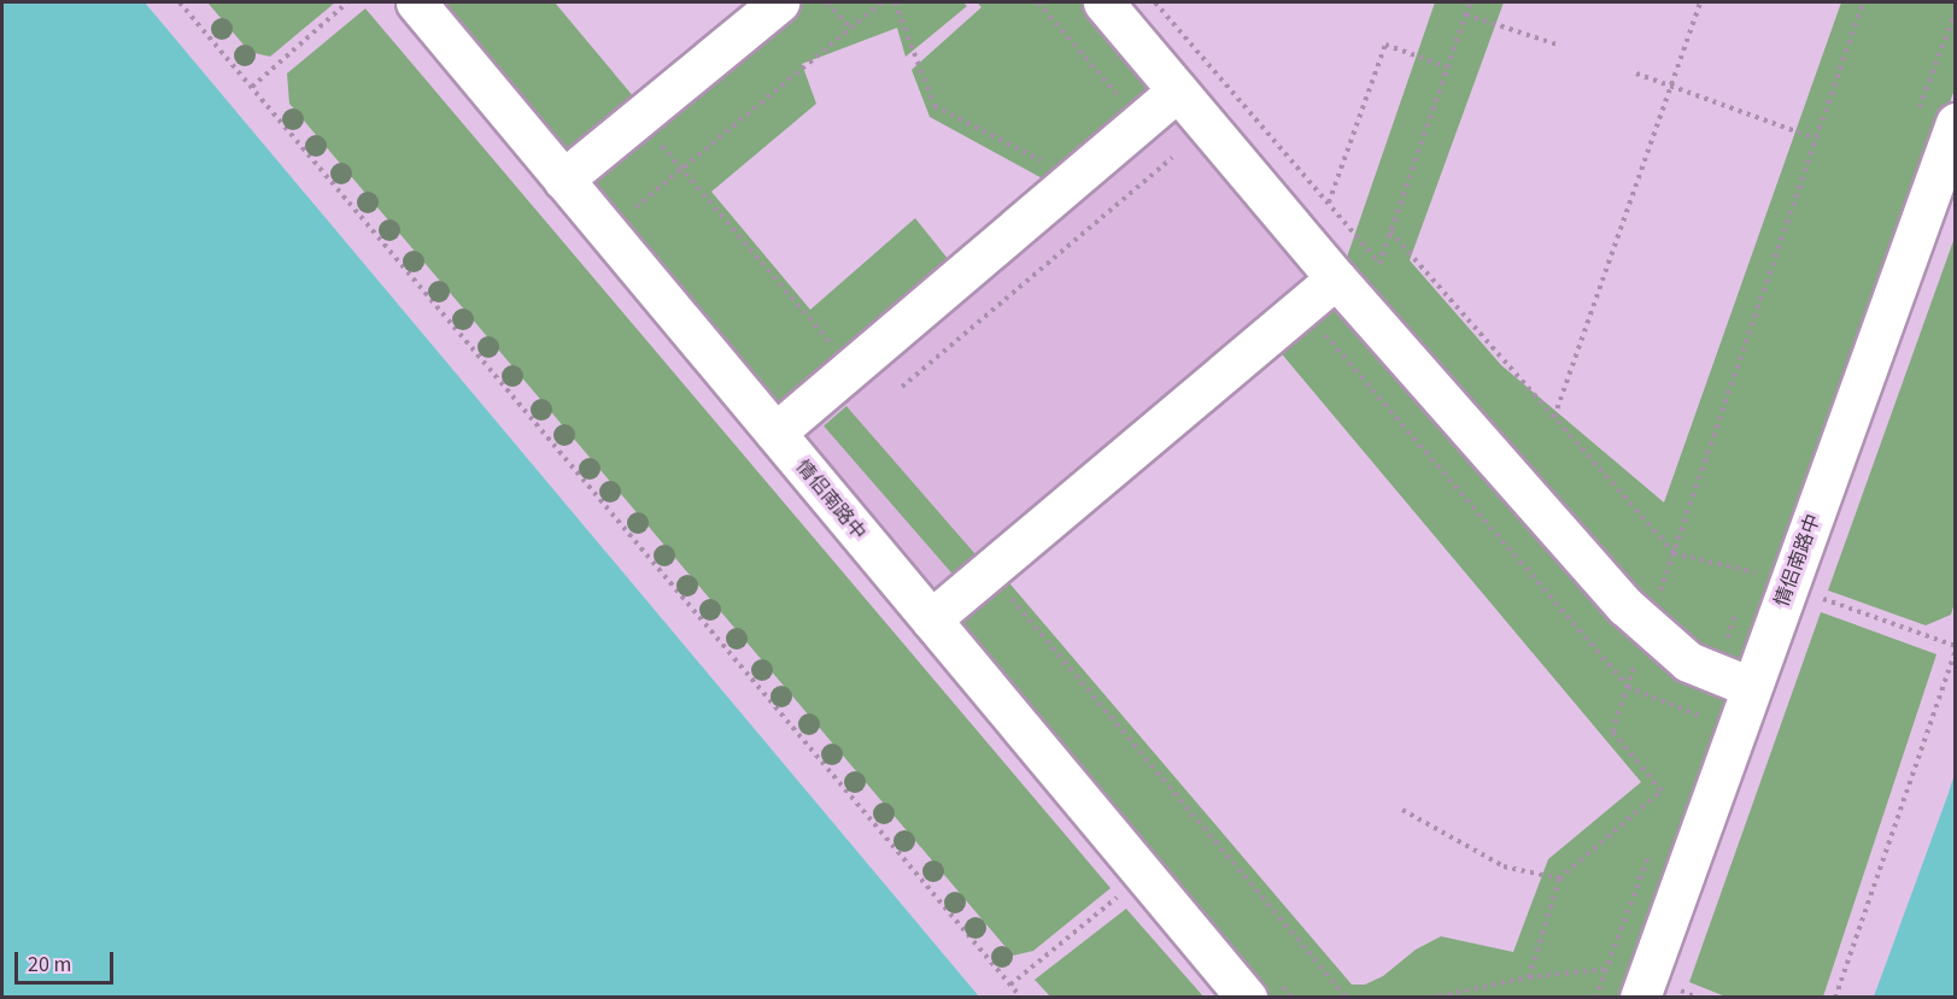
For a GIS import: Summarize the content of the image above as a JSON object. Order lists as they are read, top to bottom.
{
  "streets": {
    "street": ["情侣南路中"]
  },
  "scale_bar": "20 m"
}
